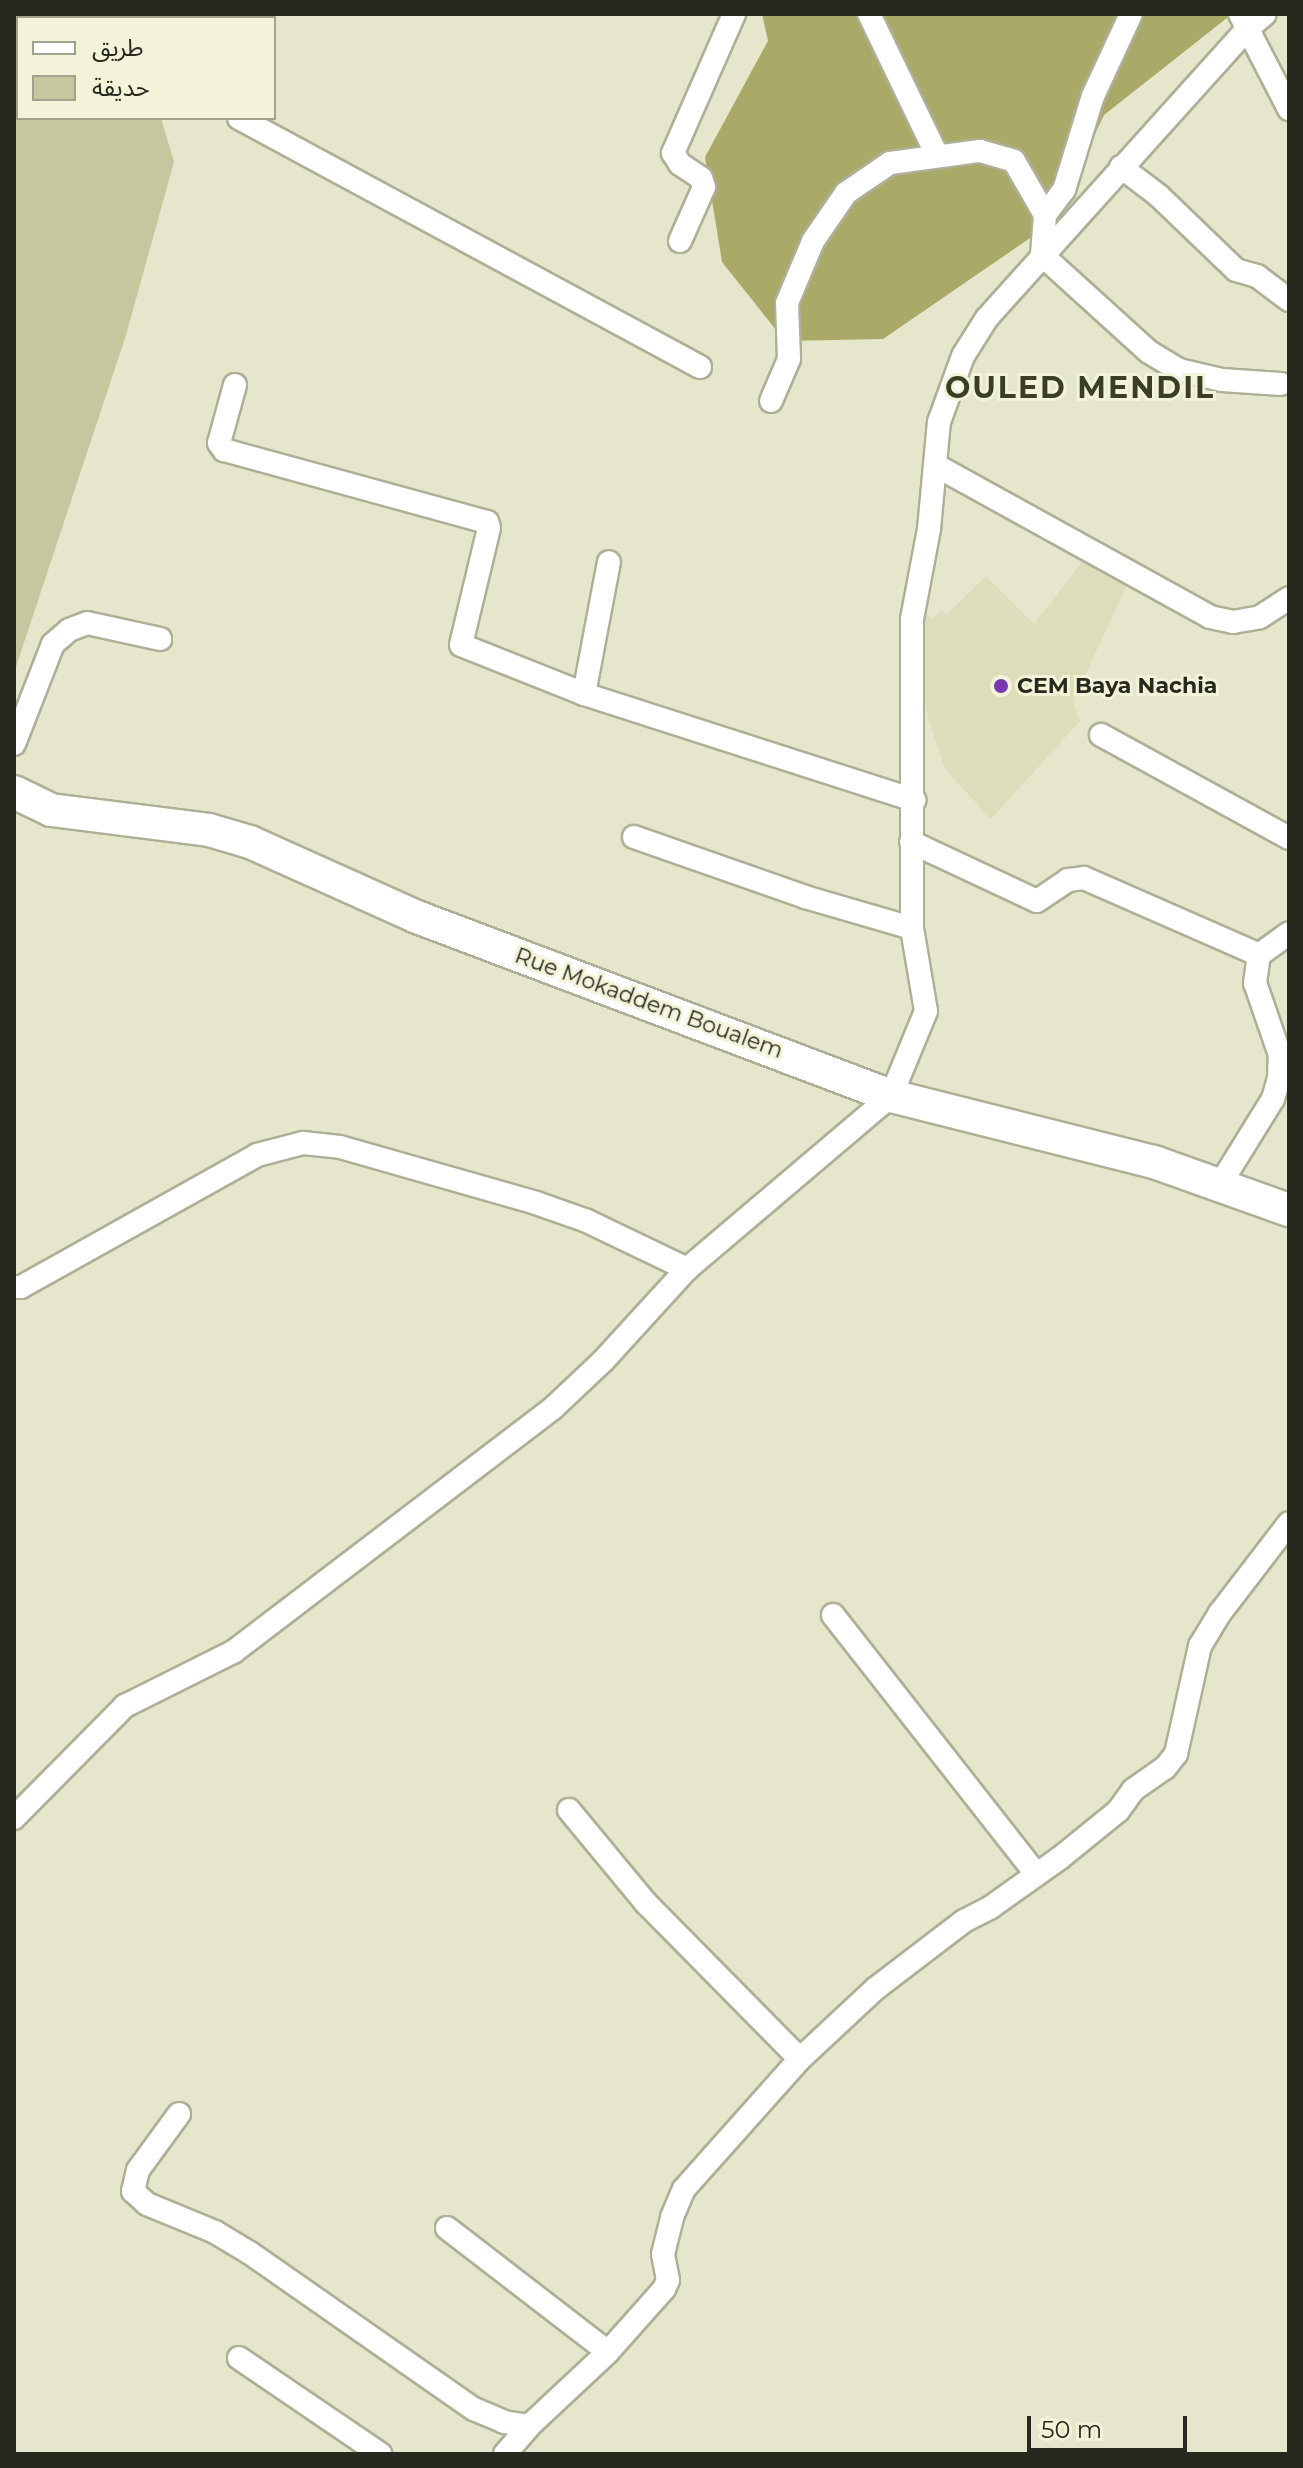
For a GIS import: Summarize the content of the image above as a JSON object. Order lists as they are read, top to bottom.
{
  "streets": {
    "street": ["Rue Mokaddem Boualem"]
  },
  "districts": ["OULED MENDIL"],
  "places": ["CEM Baya Nachia"],
  "legend": ["طريق", "حديقة"],
  "scale_bar": "50 m"
}
